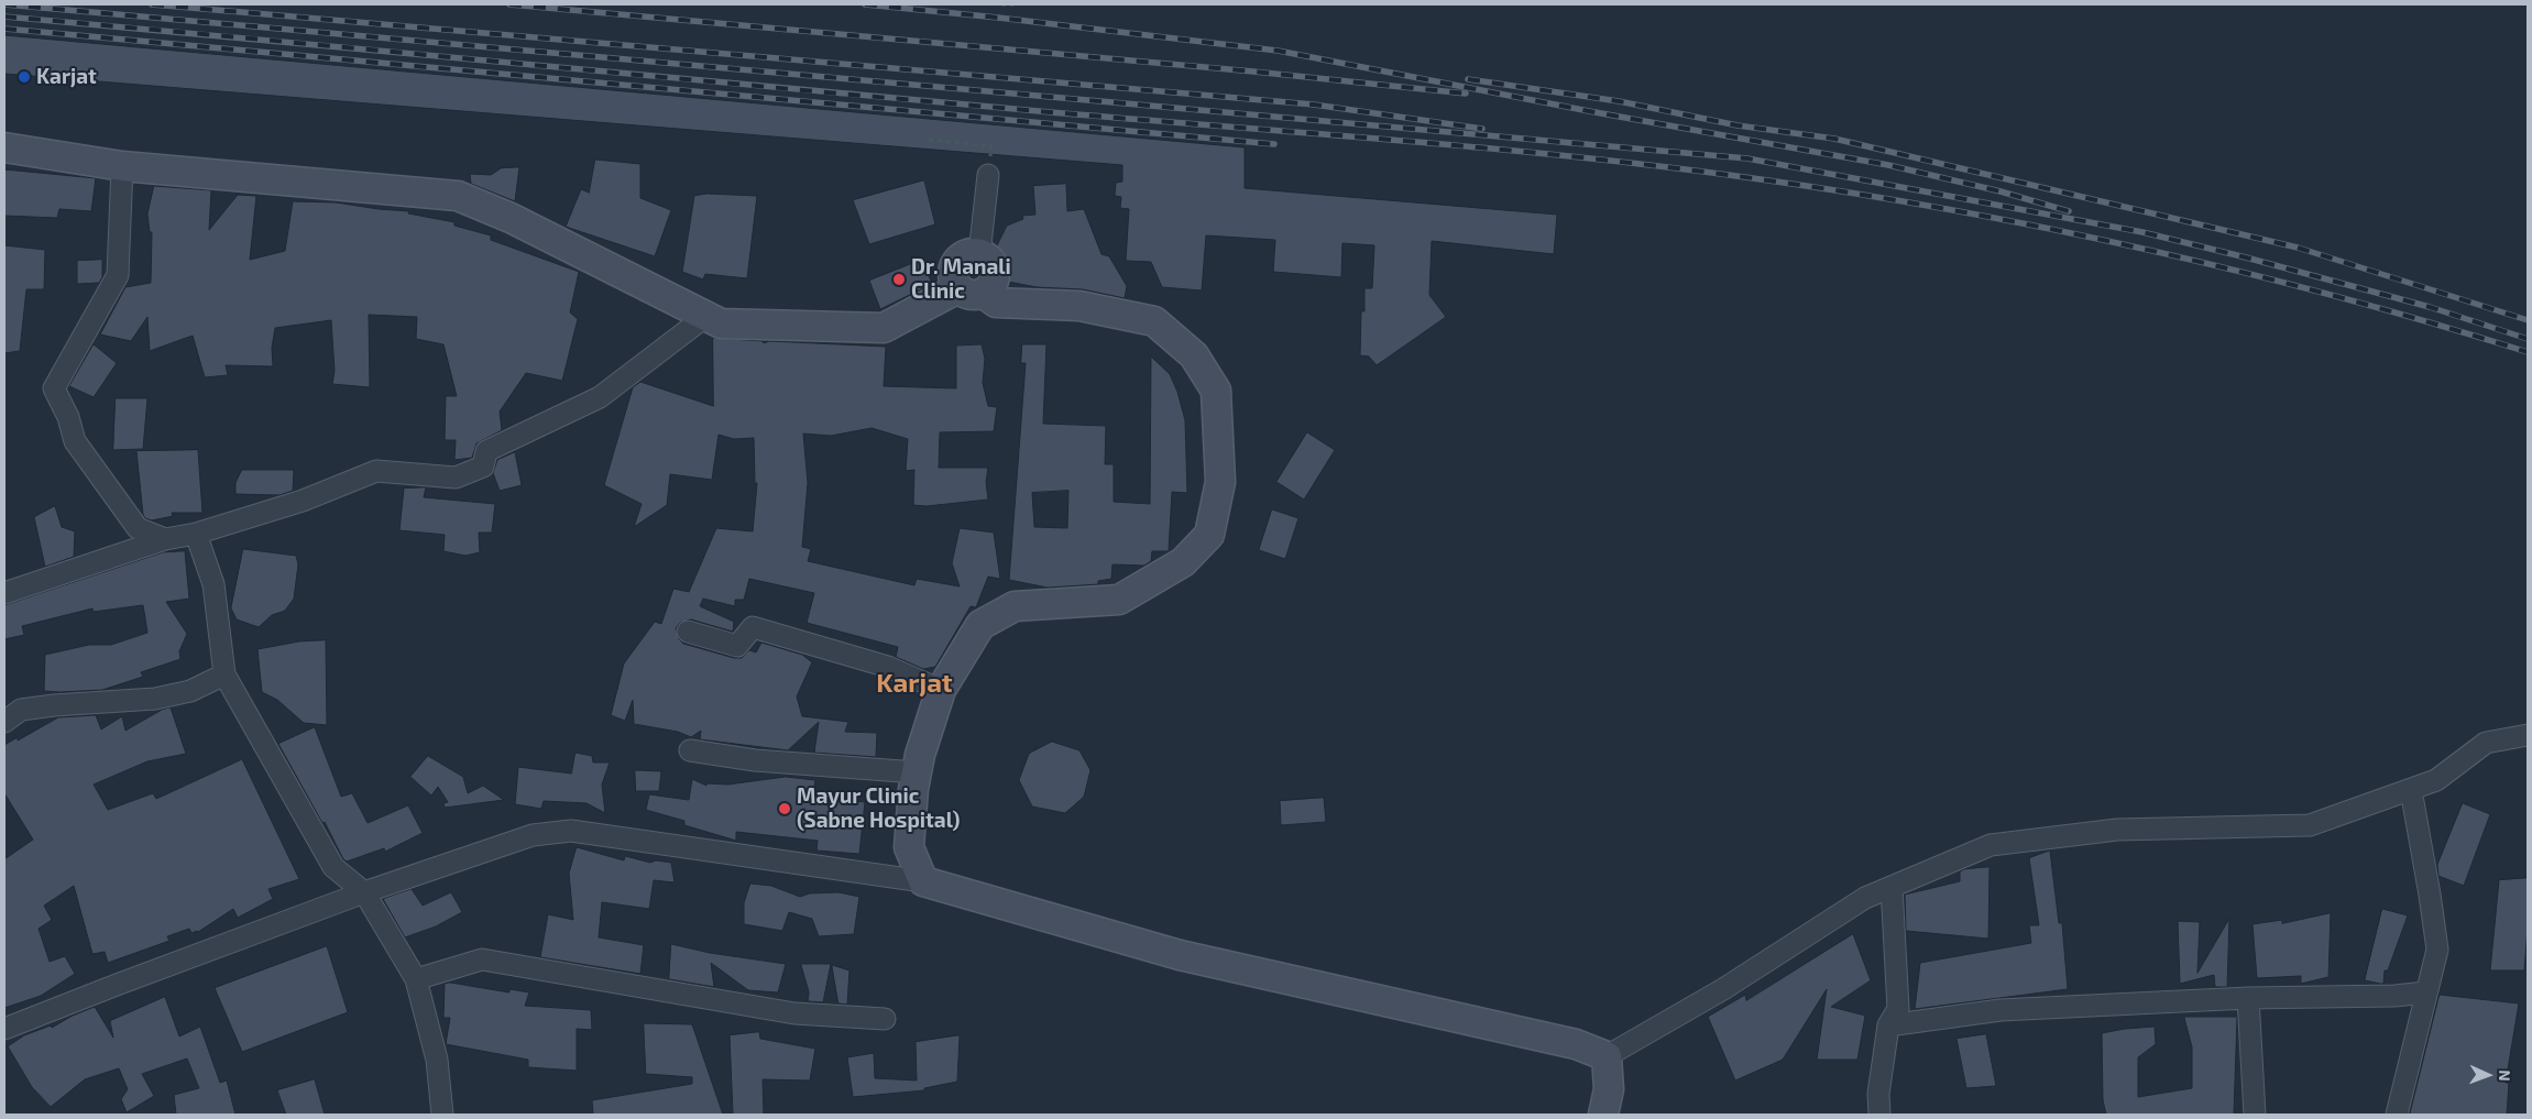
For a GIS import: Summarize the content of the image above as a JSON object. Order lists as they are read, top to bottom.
{
  "districts": ["Karjat"],
  "places": ["Karjat", "Dr. Manali Clinic", "Mayur Clinic (Sabne Hospital)"],
  "north": "right"
}
